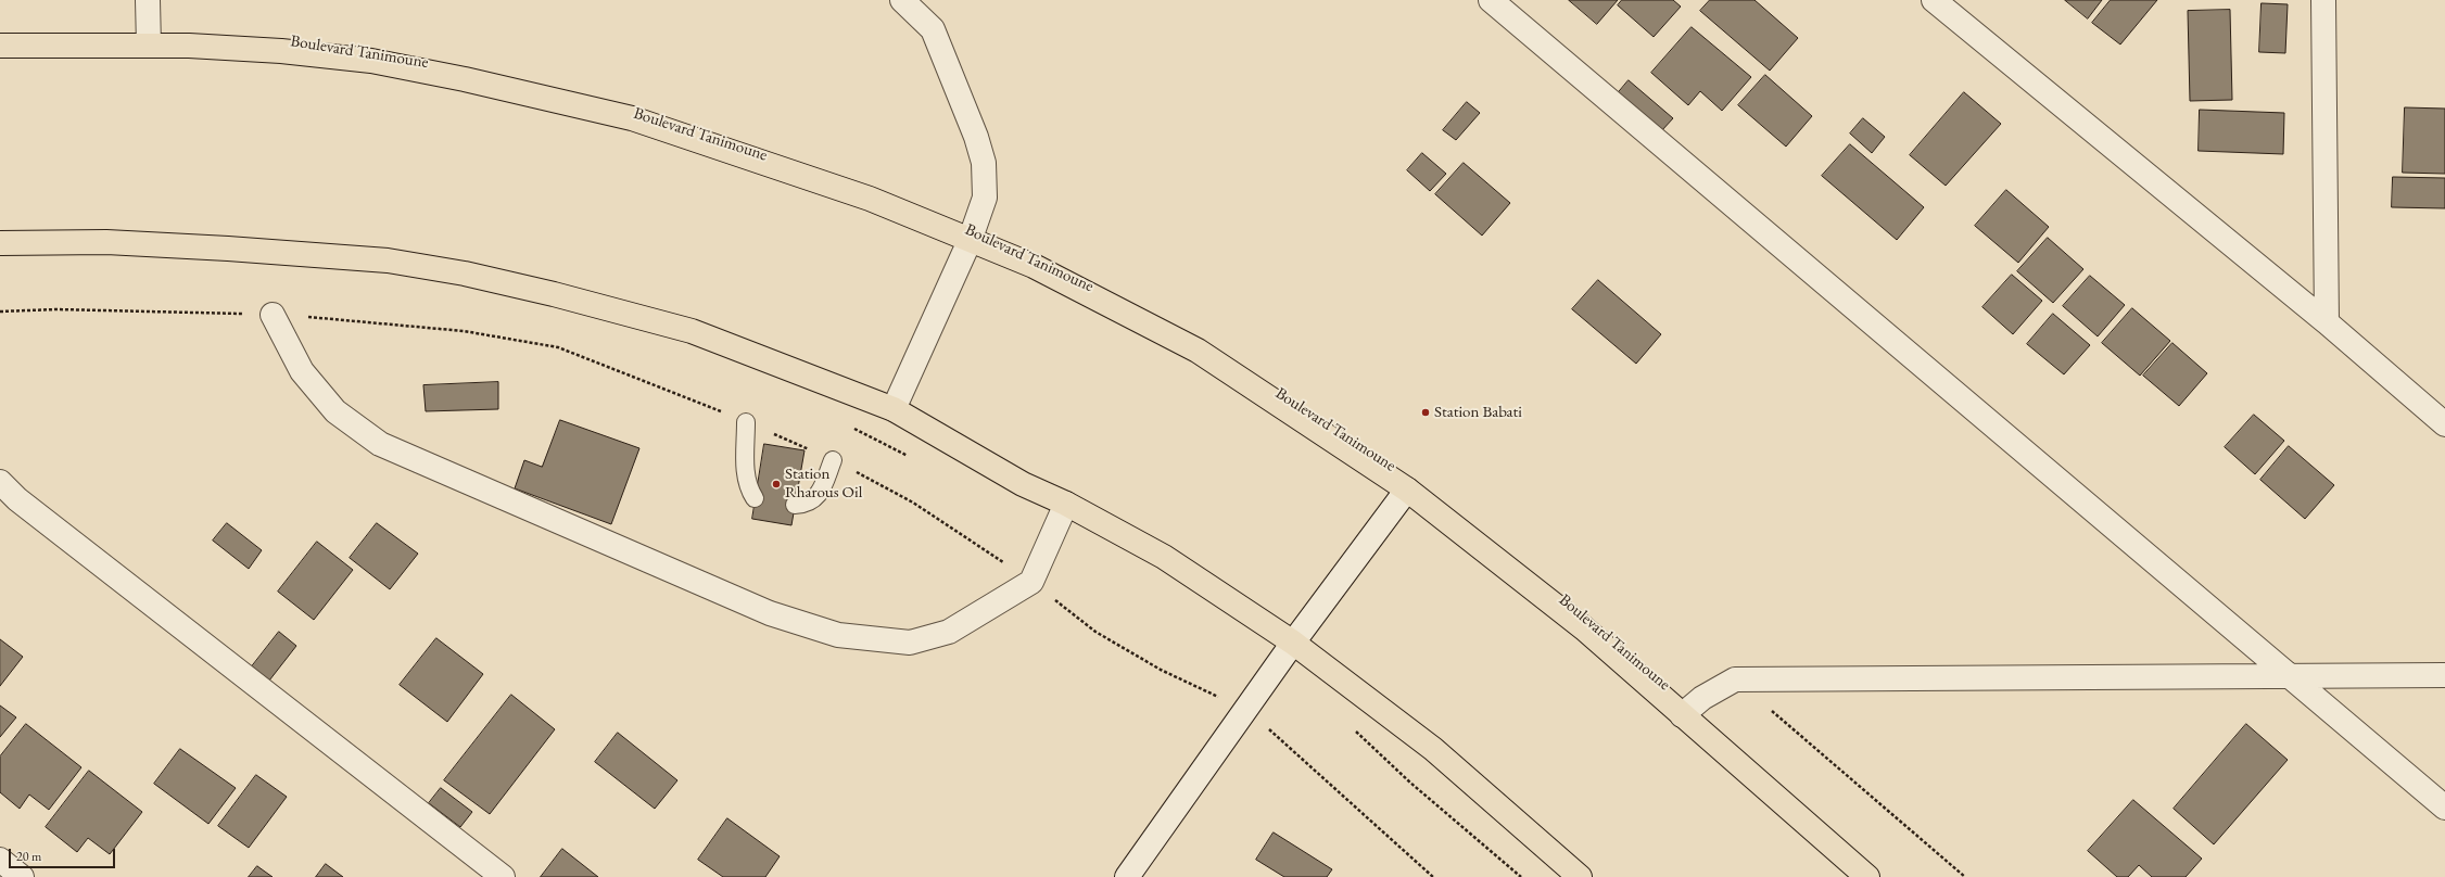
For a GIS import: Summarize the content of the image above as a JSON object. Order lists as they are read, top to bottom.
{
  "streets": {
    "main road": ["Boulevard Tanimoune"]
  },
  "places": ["Station Babati", "Station Rharous Oil"],
  "scale_bar": "20 m"
}
